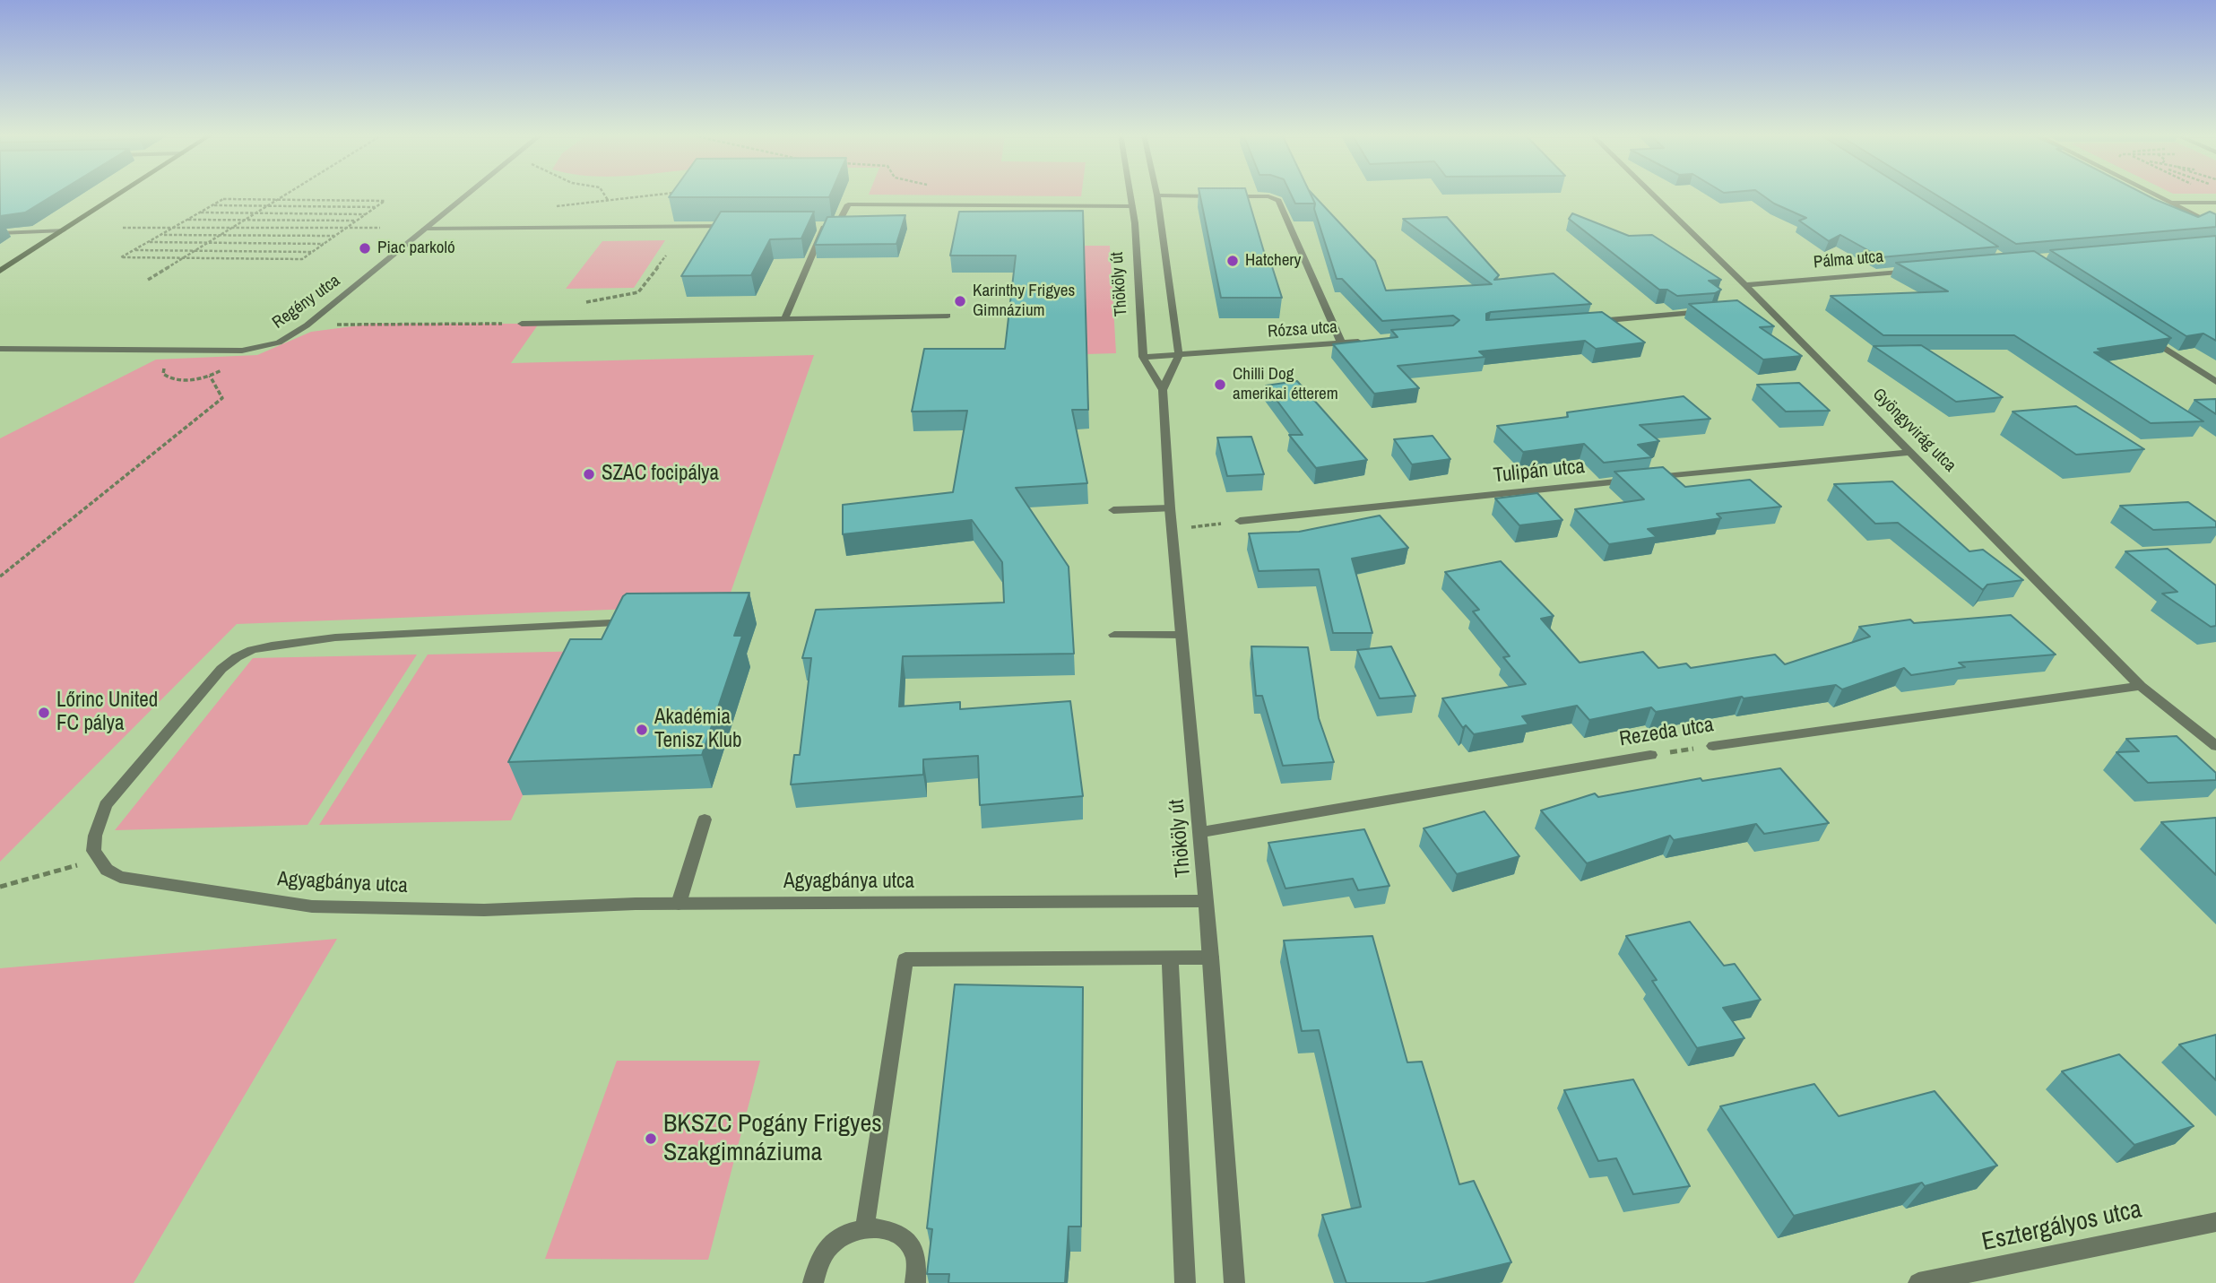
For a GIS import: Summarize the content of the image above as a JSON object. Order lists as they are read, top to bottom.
{
  "streets": {
    "street": [
      "Pálma utca",
      "Thököly út",
      "Regény utca",
      "Rózsa utca",
      "Gyöngyvirág utca",
      "Tulipán utca",
      "Rezeda utca",
      "Agyagbánya utca",
      "Esztergályos utca"
    ]
  },
  "crossings": [
    ["Pálma utca", "Gyöngyvirág utca"],
    ["Thököly út", "Rózsa utca"],
    ["Thököly út", "Rezeda utca"],
    ["Thököly út", "Agyagbánya utca"],
    ["Gyöngyvirág utca", "Rezeda utca"]
  ],
  "places": [
    "Piac parkoló",
    "Hatchery",
    "Karinthy Frigyes Gimnázium",
    "Chilli Dog amerikai étterem",
    "SZAC focipálya",
    "Lőrinc United FC pálya",
    "Akadémia Tenisz Klub",
    "BKSZC Pogány Frigyes Szakgimnáziuma"
  ]
}
